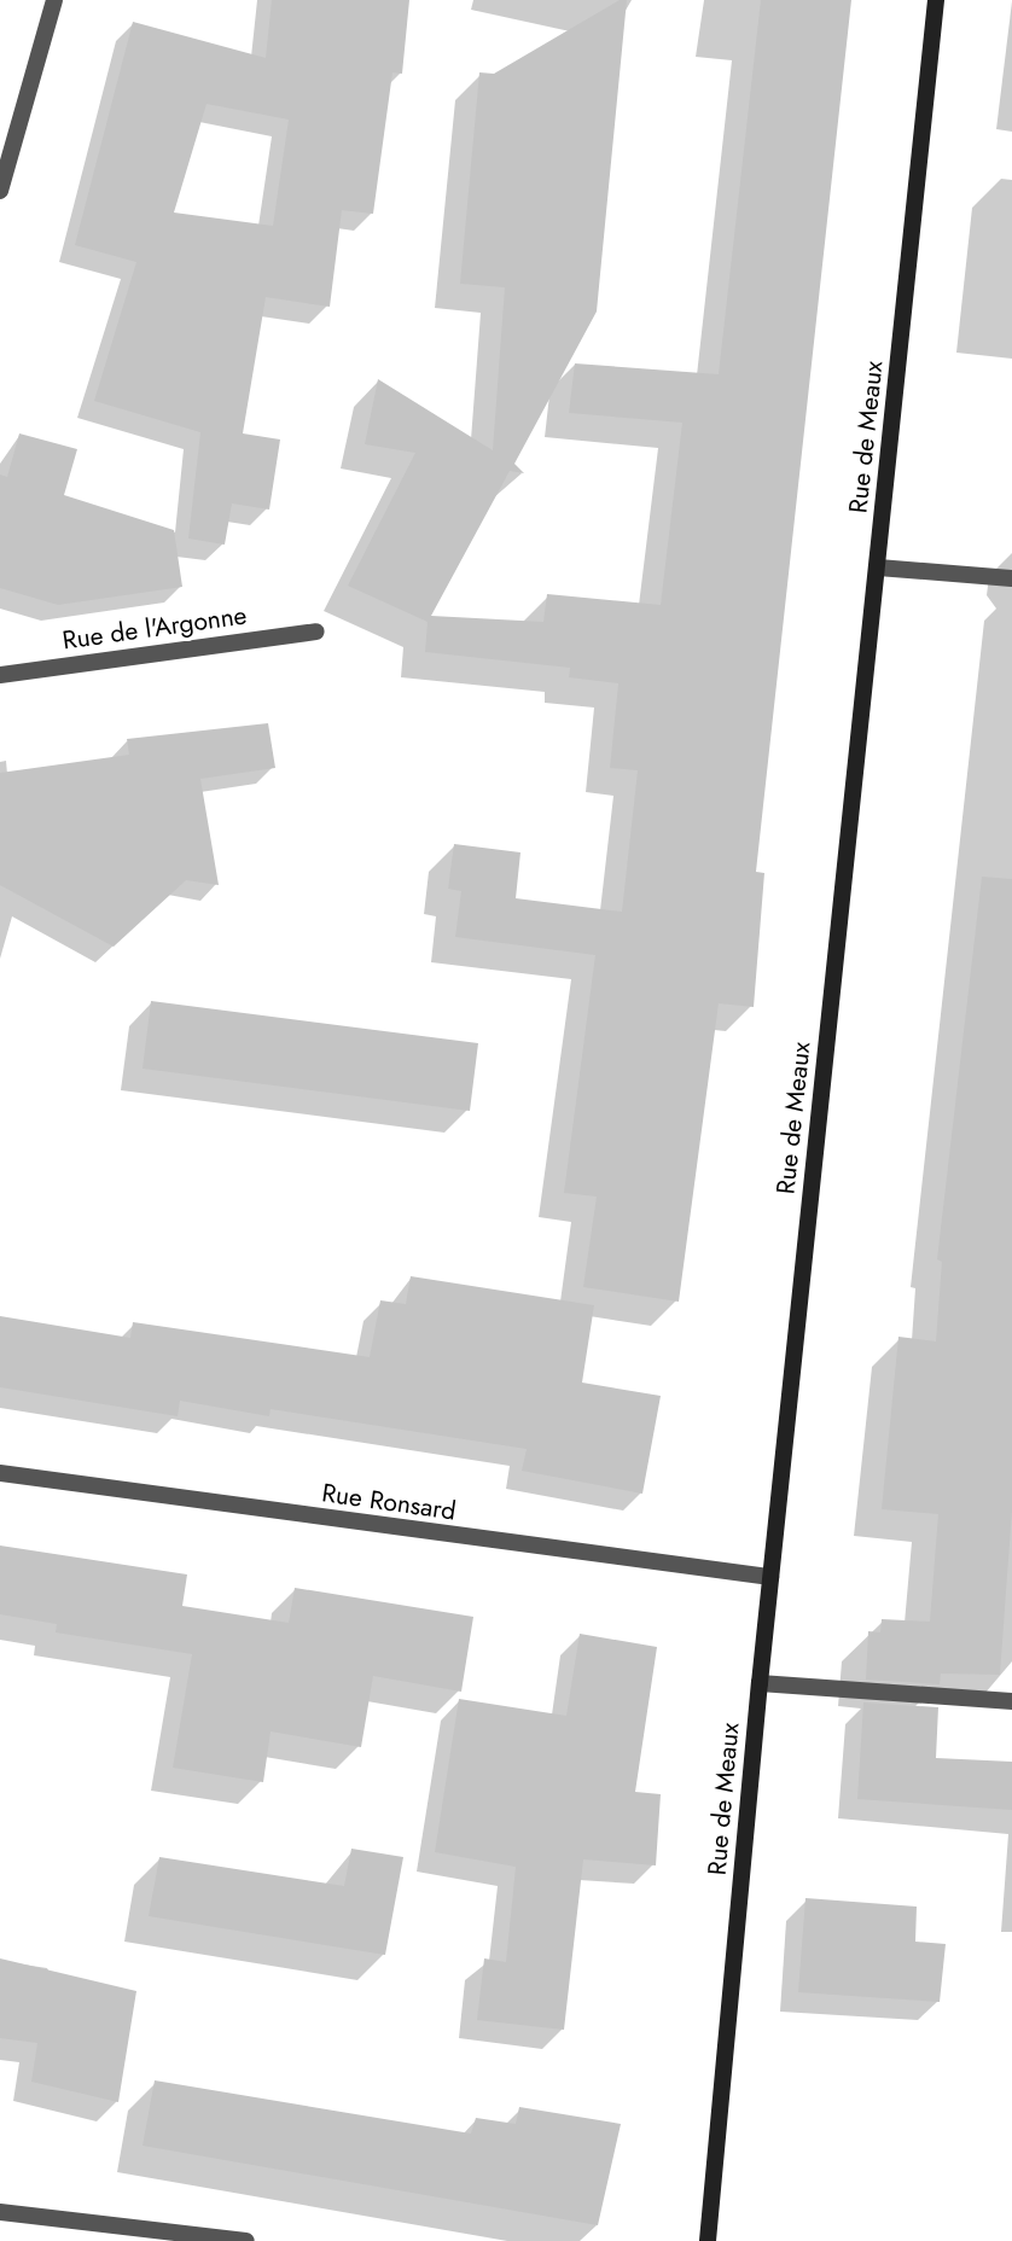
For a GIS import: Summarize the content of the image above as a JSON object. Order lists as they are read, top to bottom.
{
  "streets": {
    "main road": ["Rue de Meaux"],
    "street": ["Rue de l'Argonne", "Rue Ronsard"]
  },
  "crossings": [
    ["Rue de Meaux", "Rue Ronsard"]
  ]
}
